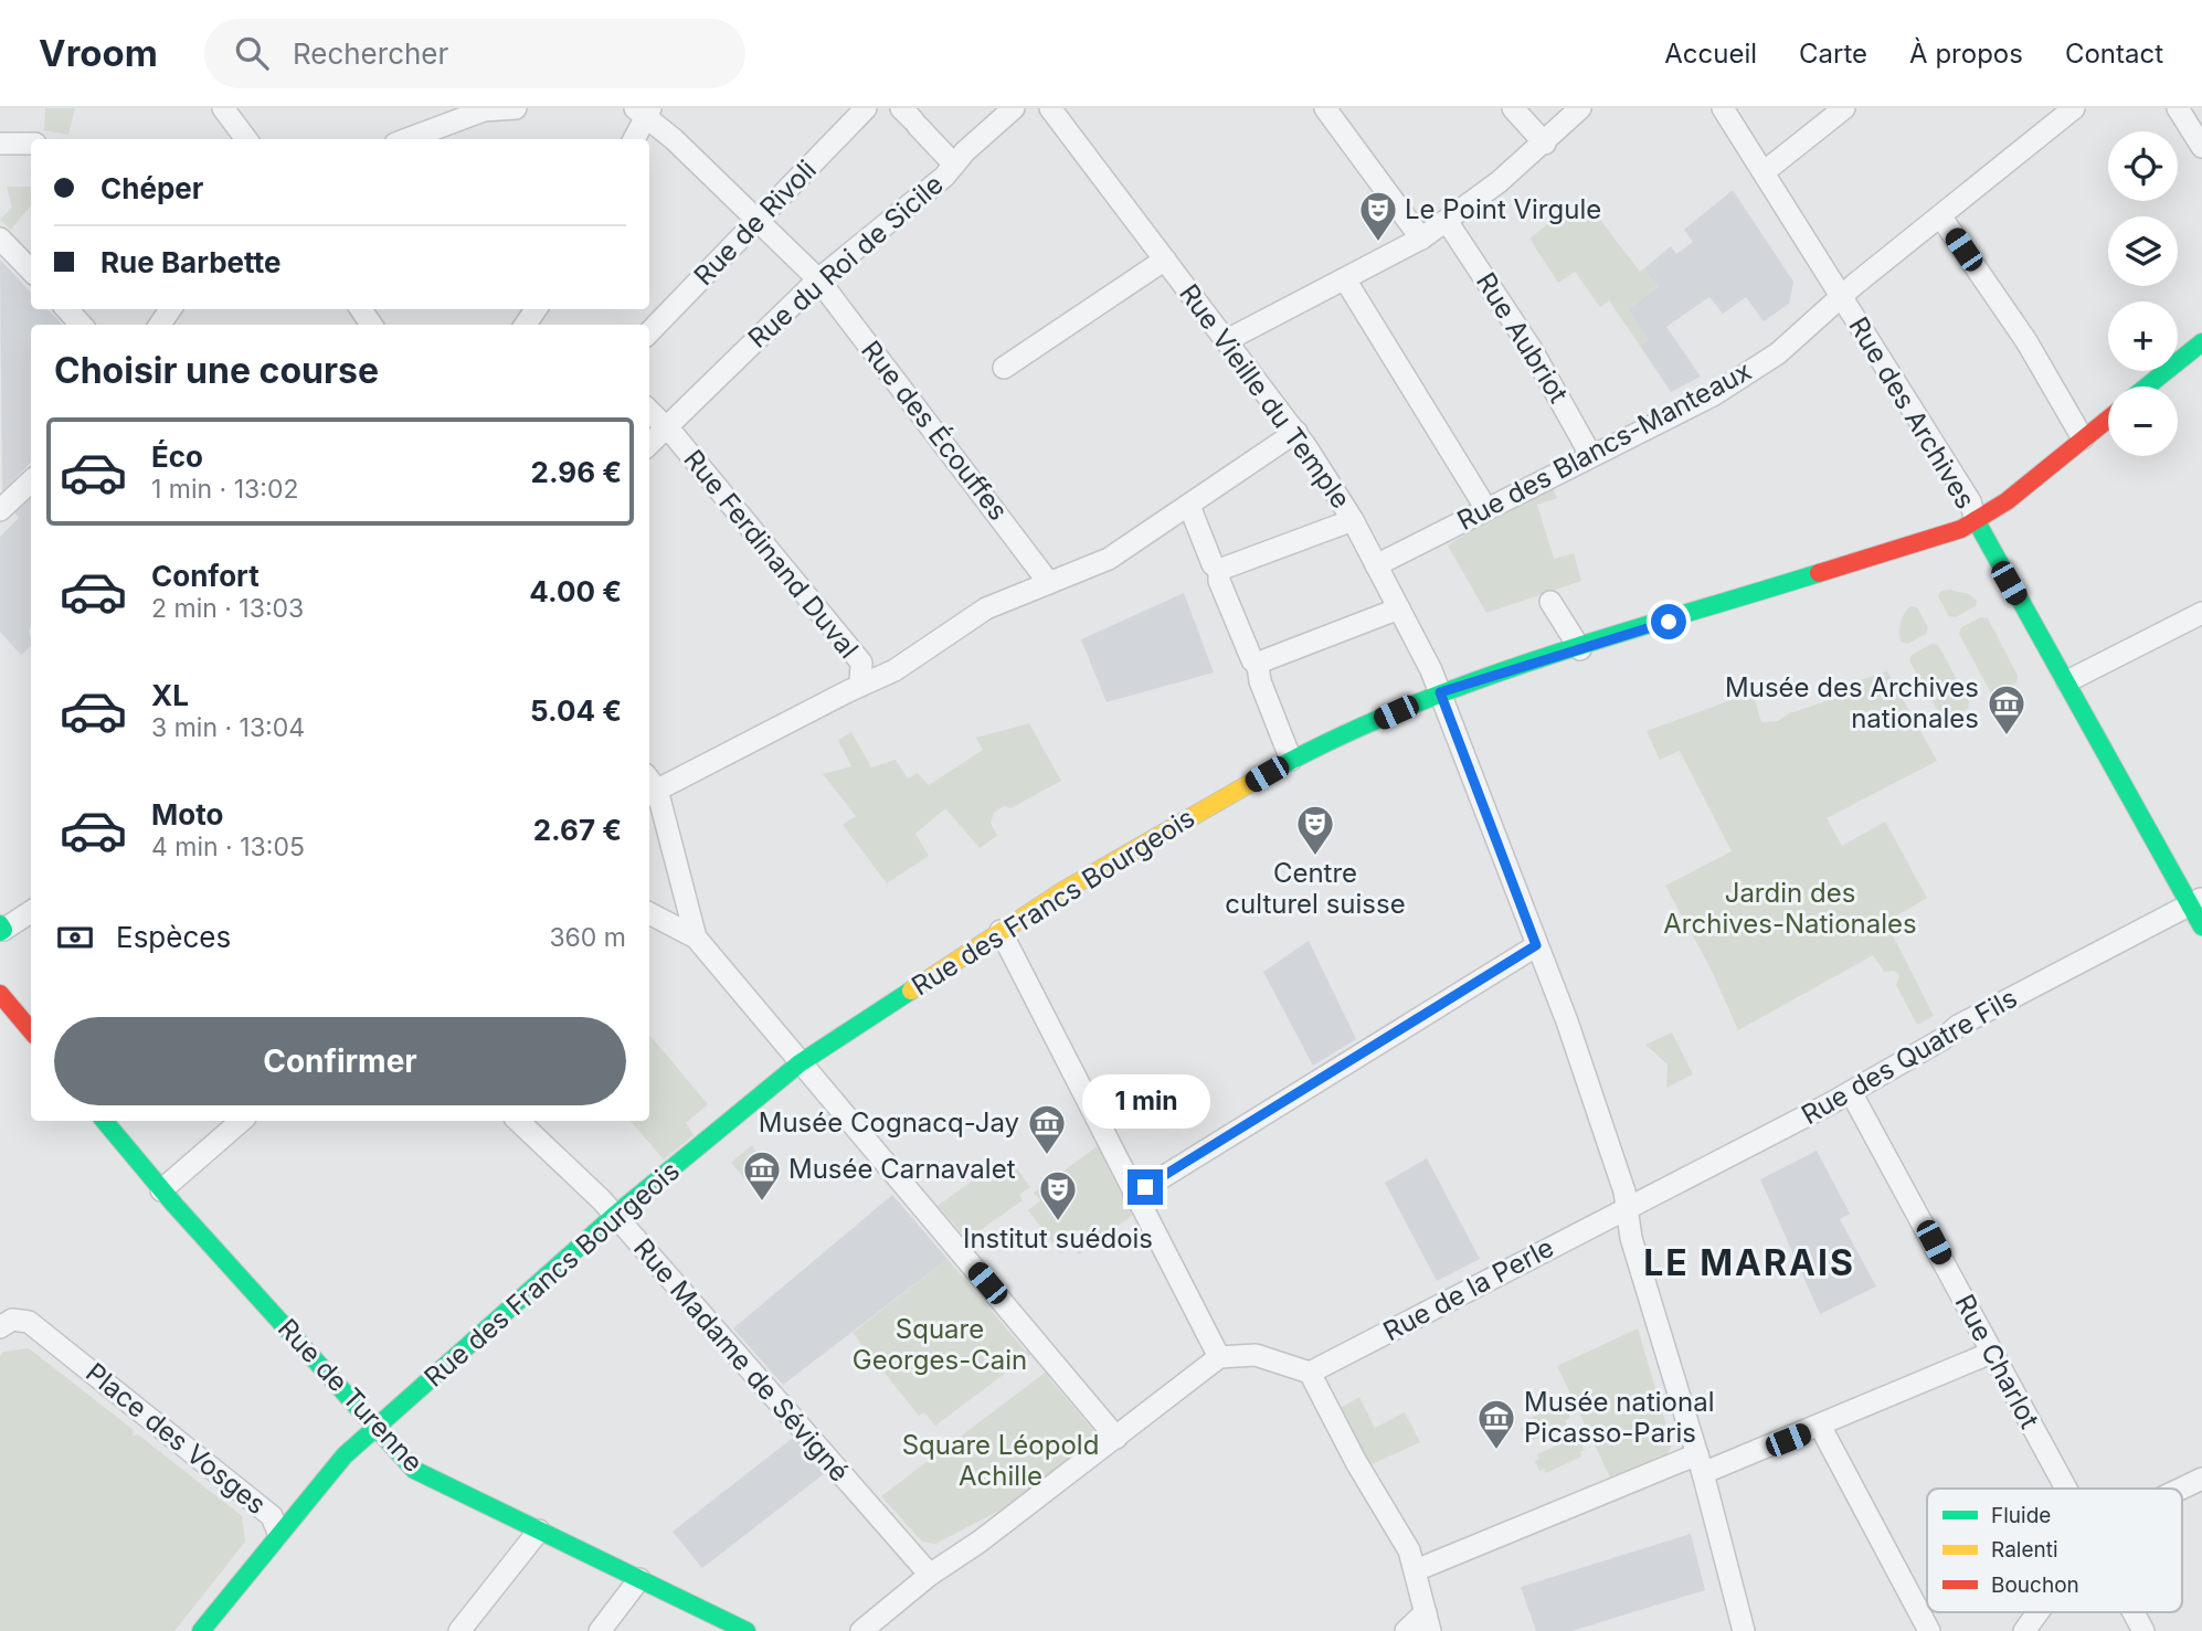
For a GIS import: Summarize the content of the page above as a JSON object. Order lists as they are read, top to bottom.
{
  "streets": {
    "street": [
      "Rue de Rivoli",
      "Rue du Roi de Sicile",
      "Rue Aubriot",
      "Rue Vieille du Temple",
      "Rue des Archives",
      "Rue des Écouffes",
      "Rue des Blancs-Manteaux",
      "Rue Ferdinand Duval",
      "Rue des Francs Bourgeois",
      "Rue des Quatre Fils",
      "Rue de la Perle",
      "Rue Madame de Sévigné",
      "Rue Charlot",
      "Rue de Turenne",
      "Place des Vosges"
    ]
  },
  "crossings": [
    ["Rue de Rivoli", "Rue des Écouffes"],
    ["Rue du Roi de Sicile", "Rue des Écouffes"],
    ["Rue du Roi de Sicile", "Rue Ferdinand Duval"],
    ["Rue Aubriot", "Rue des Blancs-Manteaux"],
    ["Rue Vieille du Temple", "Rue des Blancs-Manteaux"],
    ["Rue Vieille du Temple", "Rue des Francs Bourgeois"],
    ["Rue Vieille du Temple", "Rue des Quatre Fils"],
    ["Rue Vieille du Temple", "Rue de la Perle"],
    ["Rue des Archives", "Rue des Blancs-Manteaux"],
    ["Rue des Archives", "Rue des Francs Bourgeois"],
    ["Rue des Archives", "Rue des Quatre Fils"],
    ["Rue des Francs Bourgeois", "Rue Madame de Sévigné"],
    ["Rue des Francs Bourgeois", "Rue de Turenne"],
    ["Rue des Francs Bourgeois", "Place des Vosges"],
    ["Rue des Quatre Fils", "Rue de la Perle"],
    ["Rue des Quatre Fils", "Rue Charlot"]
  ],
  "districts": ["LE MARAIS"],
  "parks": ["Jardin des Archives-Nationales", "Square Georges-Cain", "Square Léopold Achille"],
  "places": {
    "theatre": ["Le Point Virgule", "Centre culturel suisse", "Institut suédois"],
    "museum": [
      "Musée des Archives nationales",
      "Musée Cognacq-Jay",
      "Musée Carnavalet",
      "Musée national Picasso-Paris"
    ]
  },
  "legend": ["Fluide", "Ralenti", "Bouchon"],
  "page": {
    "header": "Vroom",
    "search": "Rechercher",
    "nav": [
      "Accueil",
      "Carte",
      "À propos",
      "Contact"
    ],
    "map_buttons": ["+", "−"],
    "banner": ["Chéper", "Rue Barbette"],
    "heading": "Choisir une course",
    "list": [
      {
        "name": "Éco",
        "note": "1 min · 13:02",
        "value": "2.96 €"
      },
      {
        "name": "Confort",
        "note": "2 min · 13:03",
        "value": "4.00 €"
      },
      {
        "name": "XL",
        "note": "3 min · 13:04",
        "value": "5.04 €"
      },
      {
        "name": "Moto",
        "note": "4 min · 13:05",
        "value": "2.67 €"
      }
    ],
    "pay": ["Espèces", "360 m"],
    "buttons": "Confirmer",
    "bubble": "1 min"
  }
}
